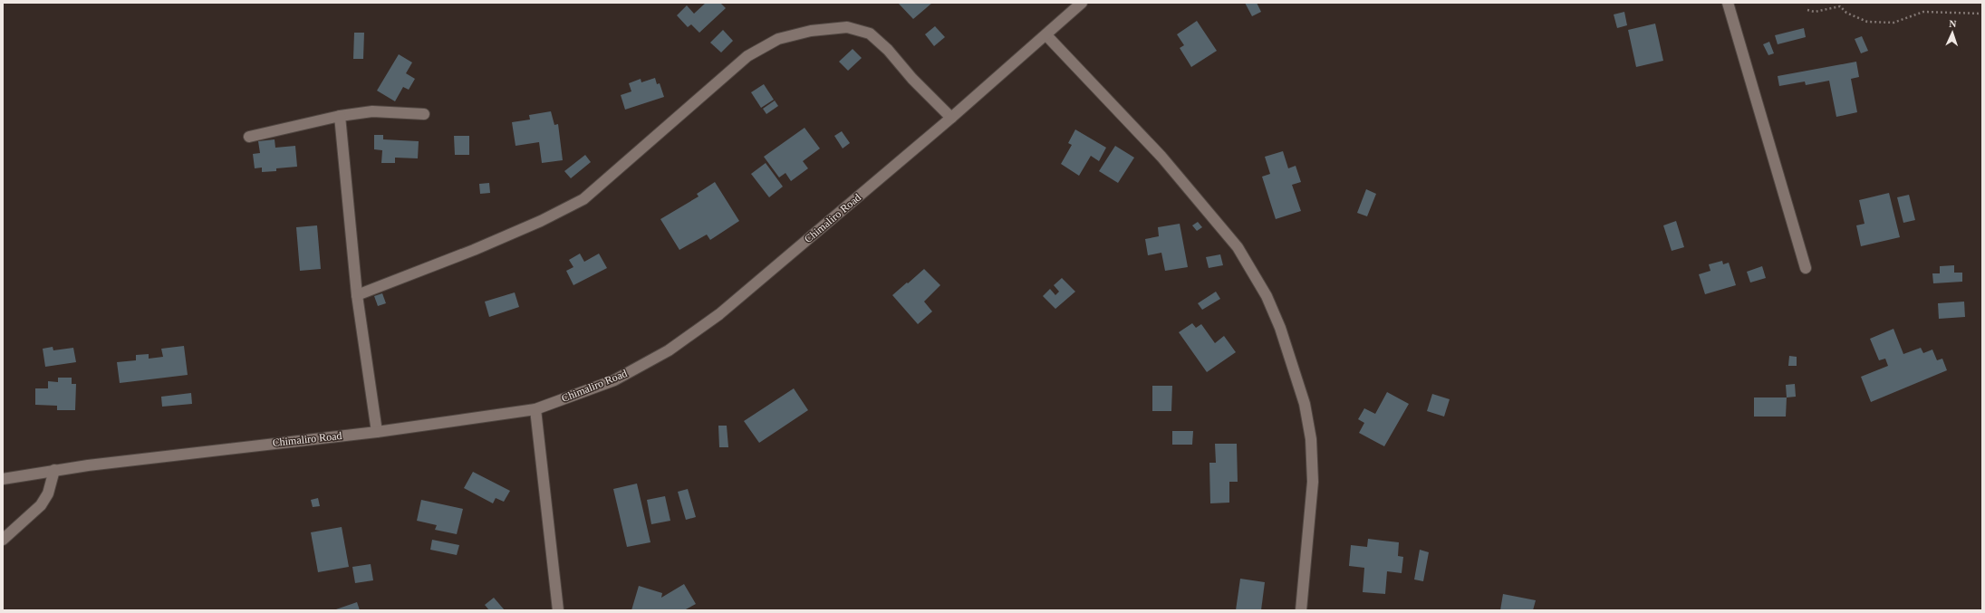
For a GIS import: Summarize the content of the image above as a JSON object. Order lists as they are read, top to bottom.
{
  "streets": {
    "street": ["Chimaliro Road"]
  },
  "north": "top"
}
